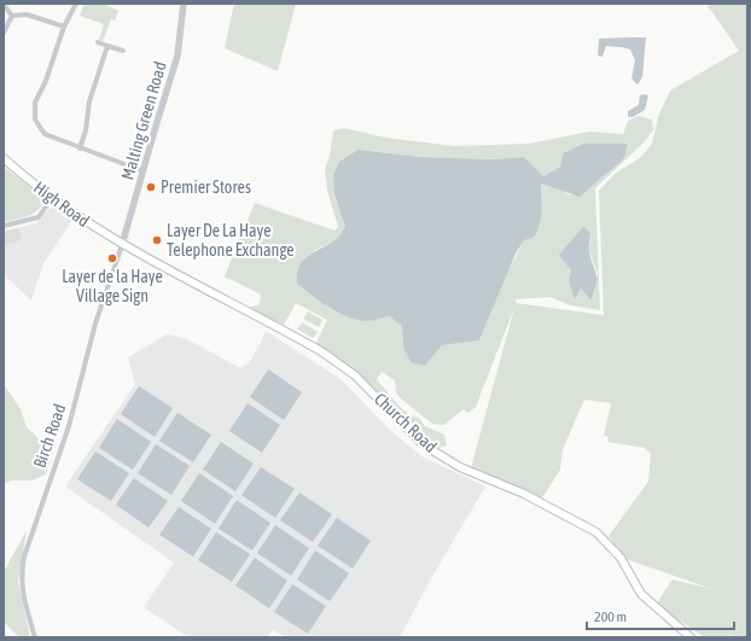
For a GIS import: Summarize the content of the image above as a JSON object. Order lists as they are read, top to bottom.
{
  "streets": {
    "main road": ["High Road", "Church Road"],
    "street": ["Malting Green Road", "Birch Road"]
  },
  "crossings": [
    ["Malting Green Road", "High Road"],
    ["Malting Green Road", "Church Road"],
    ["Malting Green Road", "Birch Road"],
    ["High Road", "Church Road"],
    ["High Road", "Birch Road"],
    ["Church Road", "Birch Road"]
  ],
  "places": ["Premier Stores", "Layer De La Haye Telephone Exchange", "Layer de la Haye Village Sign"],
  "scale_bar": "200 m"
}
